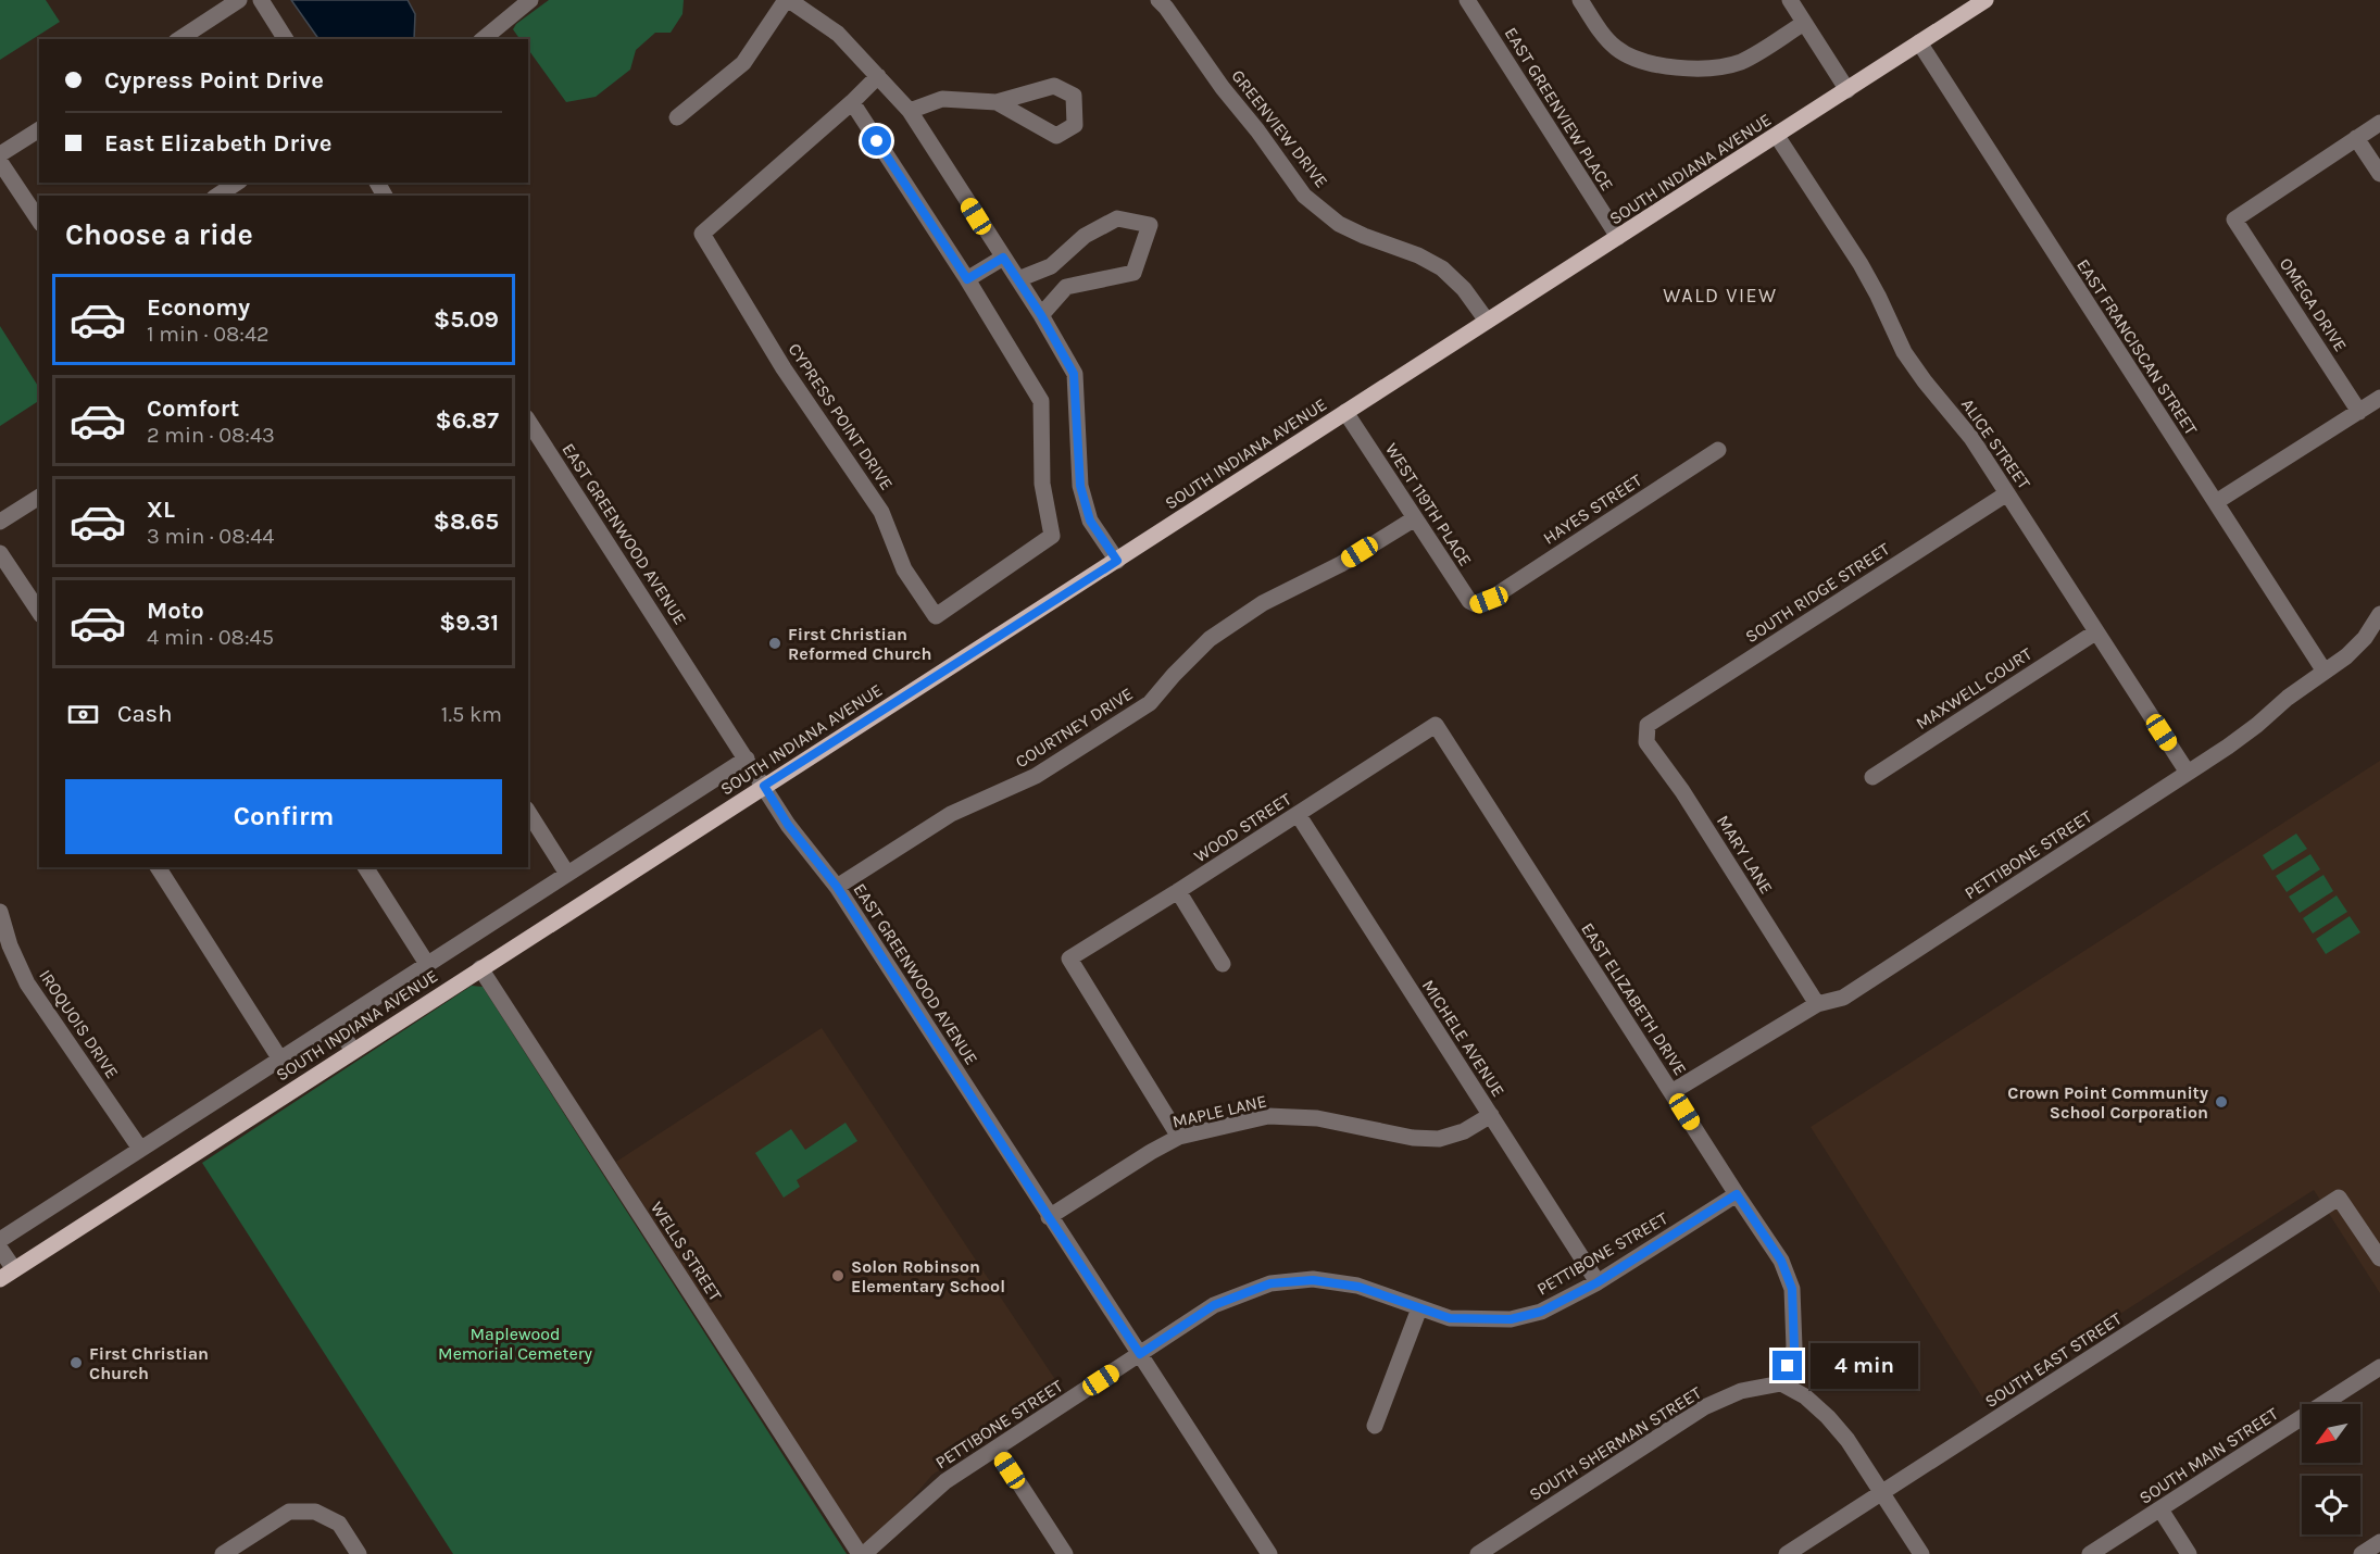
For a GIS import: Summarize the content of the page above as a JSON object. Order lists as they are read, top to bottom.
{
  "streets": {
    "main road": ["SOUTH INDIANA AVENUE"],
    "street": [
      "EAST GREENVIEW PLACE",
      "GREENVIEW DRIVE",
      "OMEGA DRIVE",
      "EAST FRANCISCAN STREET",
      "CYPRESS POINT DRIVE",
      "ALICE STREET",
      "WEST 119TH PLACE",
      "HAYES STREET",
      "EAST GREENWOOD AVENUE",
      "SOUTH RIDGE STREET",
      "MAXWELL COURT",
      "COURTNEY DRIVE",
      "WOOD STREET",
      "MARY LANE",
      "PETTIBONE STREET",
      "EAST ELIZABETH DRIVE",
      "IROQUOIS DRIVE",
      "MICHELE AVENUE",
      "MAPLE LANE",
      "WELLS STREET",
      "SOUTH EAST STREET",
      "SOUTH SHERMAN STREET",
      "SOUTH MAIN STREET"
    ]
  },
  "crossings": [
    ["EAST GREENVIEW PLACE", "SOUTH INDIANA AVENUE"],
    ["GREENVIEW DRIVE", "SOUTH INDIANA AVENUE"],
    ["SOUTH INDIANA AVENUE", "EAST FRANCISCAN STREET"],
    ["SOUTH INDIANA AVENUE", "ALICE STREET"],
    ["SOUTH INDIANA AVENUE", "WEST 119TH PLACE"],
    ["SOUTH INDIANA AVENUE", "EAST GREENWOOD AVENUE"],
    ["SOUTH INDIANA AVENUE", "WELLS STREET"],
    ["EAST FRANCISCAN STREET", "PETTIBONE STREET"],
    ["ALICE STREET", "SOUTH RIDGE STREET"],
    ["ALICE STREET", "MAXWELL COURT"],
    ["ALICE STREET", "PETTIBONE STREET"],
    ["WEST 119TH PLACE", "HAYES STREET"],
    ["WEST 119TH PLACE", "COURTNEY DRIVE"],
    ["EAST GREENWOOD AVENUE", "COURTNEY DRIVE"],
    ["EAST GREENWOOD AVENUE", "PETTIBONE STREET"],
    ["EAST GREENWOOD AVENUE", "MAPLE LANE"],
    ["SOUTH RIDGE STREET", "MARY LANE"],
    ["WOOD STREET", "EAST ELIZABETH DRIVE"],
    ["WOOD STREET", "MICHELE AVENUE"],
    ["WOOD STREET", "MAPLE LANE"],
    ["MARY LANE", "PETTIBONE STREET"],
    ["PETTIBONE STREET", "EAST ELIZABETH DRIVE"],
    ["PETTIBONE STREET", "MICHELE AVENUE"],
    ["PETTIBONE STREET", "WELLS STREET"],
    ["EAST ELIZABETH DRIVE", "SOUTH SHERMAN STREET"],
    ["MICHELE AVENUE", "MAPLE LANE"]
  ],
  "districts": ["WALD VIEW"],
  "parks": ["Maplewood Memorial Cemetery"],
  "places": [
    "First Christian Reformed Church",
    "Crown Point Community School Corporation",
    "Solon Robinson Elementary School",
    "First Christian Church"
  ],
  "north": "bottom left",
  "page": {
    "banner": ["Cypress Point Drive", "East Elizabeth Drive"],
    "heading": "Choose a ride",
    "list": [
      {
        "name": "Economy",
        "note": "1 min · 08:42",
        "value": "$5.09"
      },
      {
        "name": "Comfort",
        "note": "2 min · 08:43",
        "value": "$6.87"
      },
      {
        "name": "XL",
        "note": "3 min · 08:44",
        "value": "$8.65"
      },
      {
        "name": "Moto",
        "note": "4 min · 08:45",
        "value": "$9.31"
      }
    ],
    "pay": ["Cash", "1.5 km"],
    "buttons": "Confirm",
    "bubble": "4 min"
  }
}
